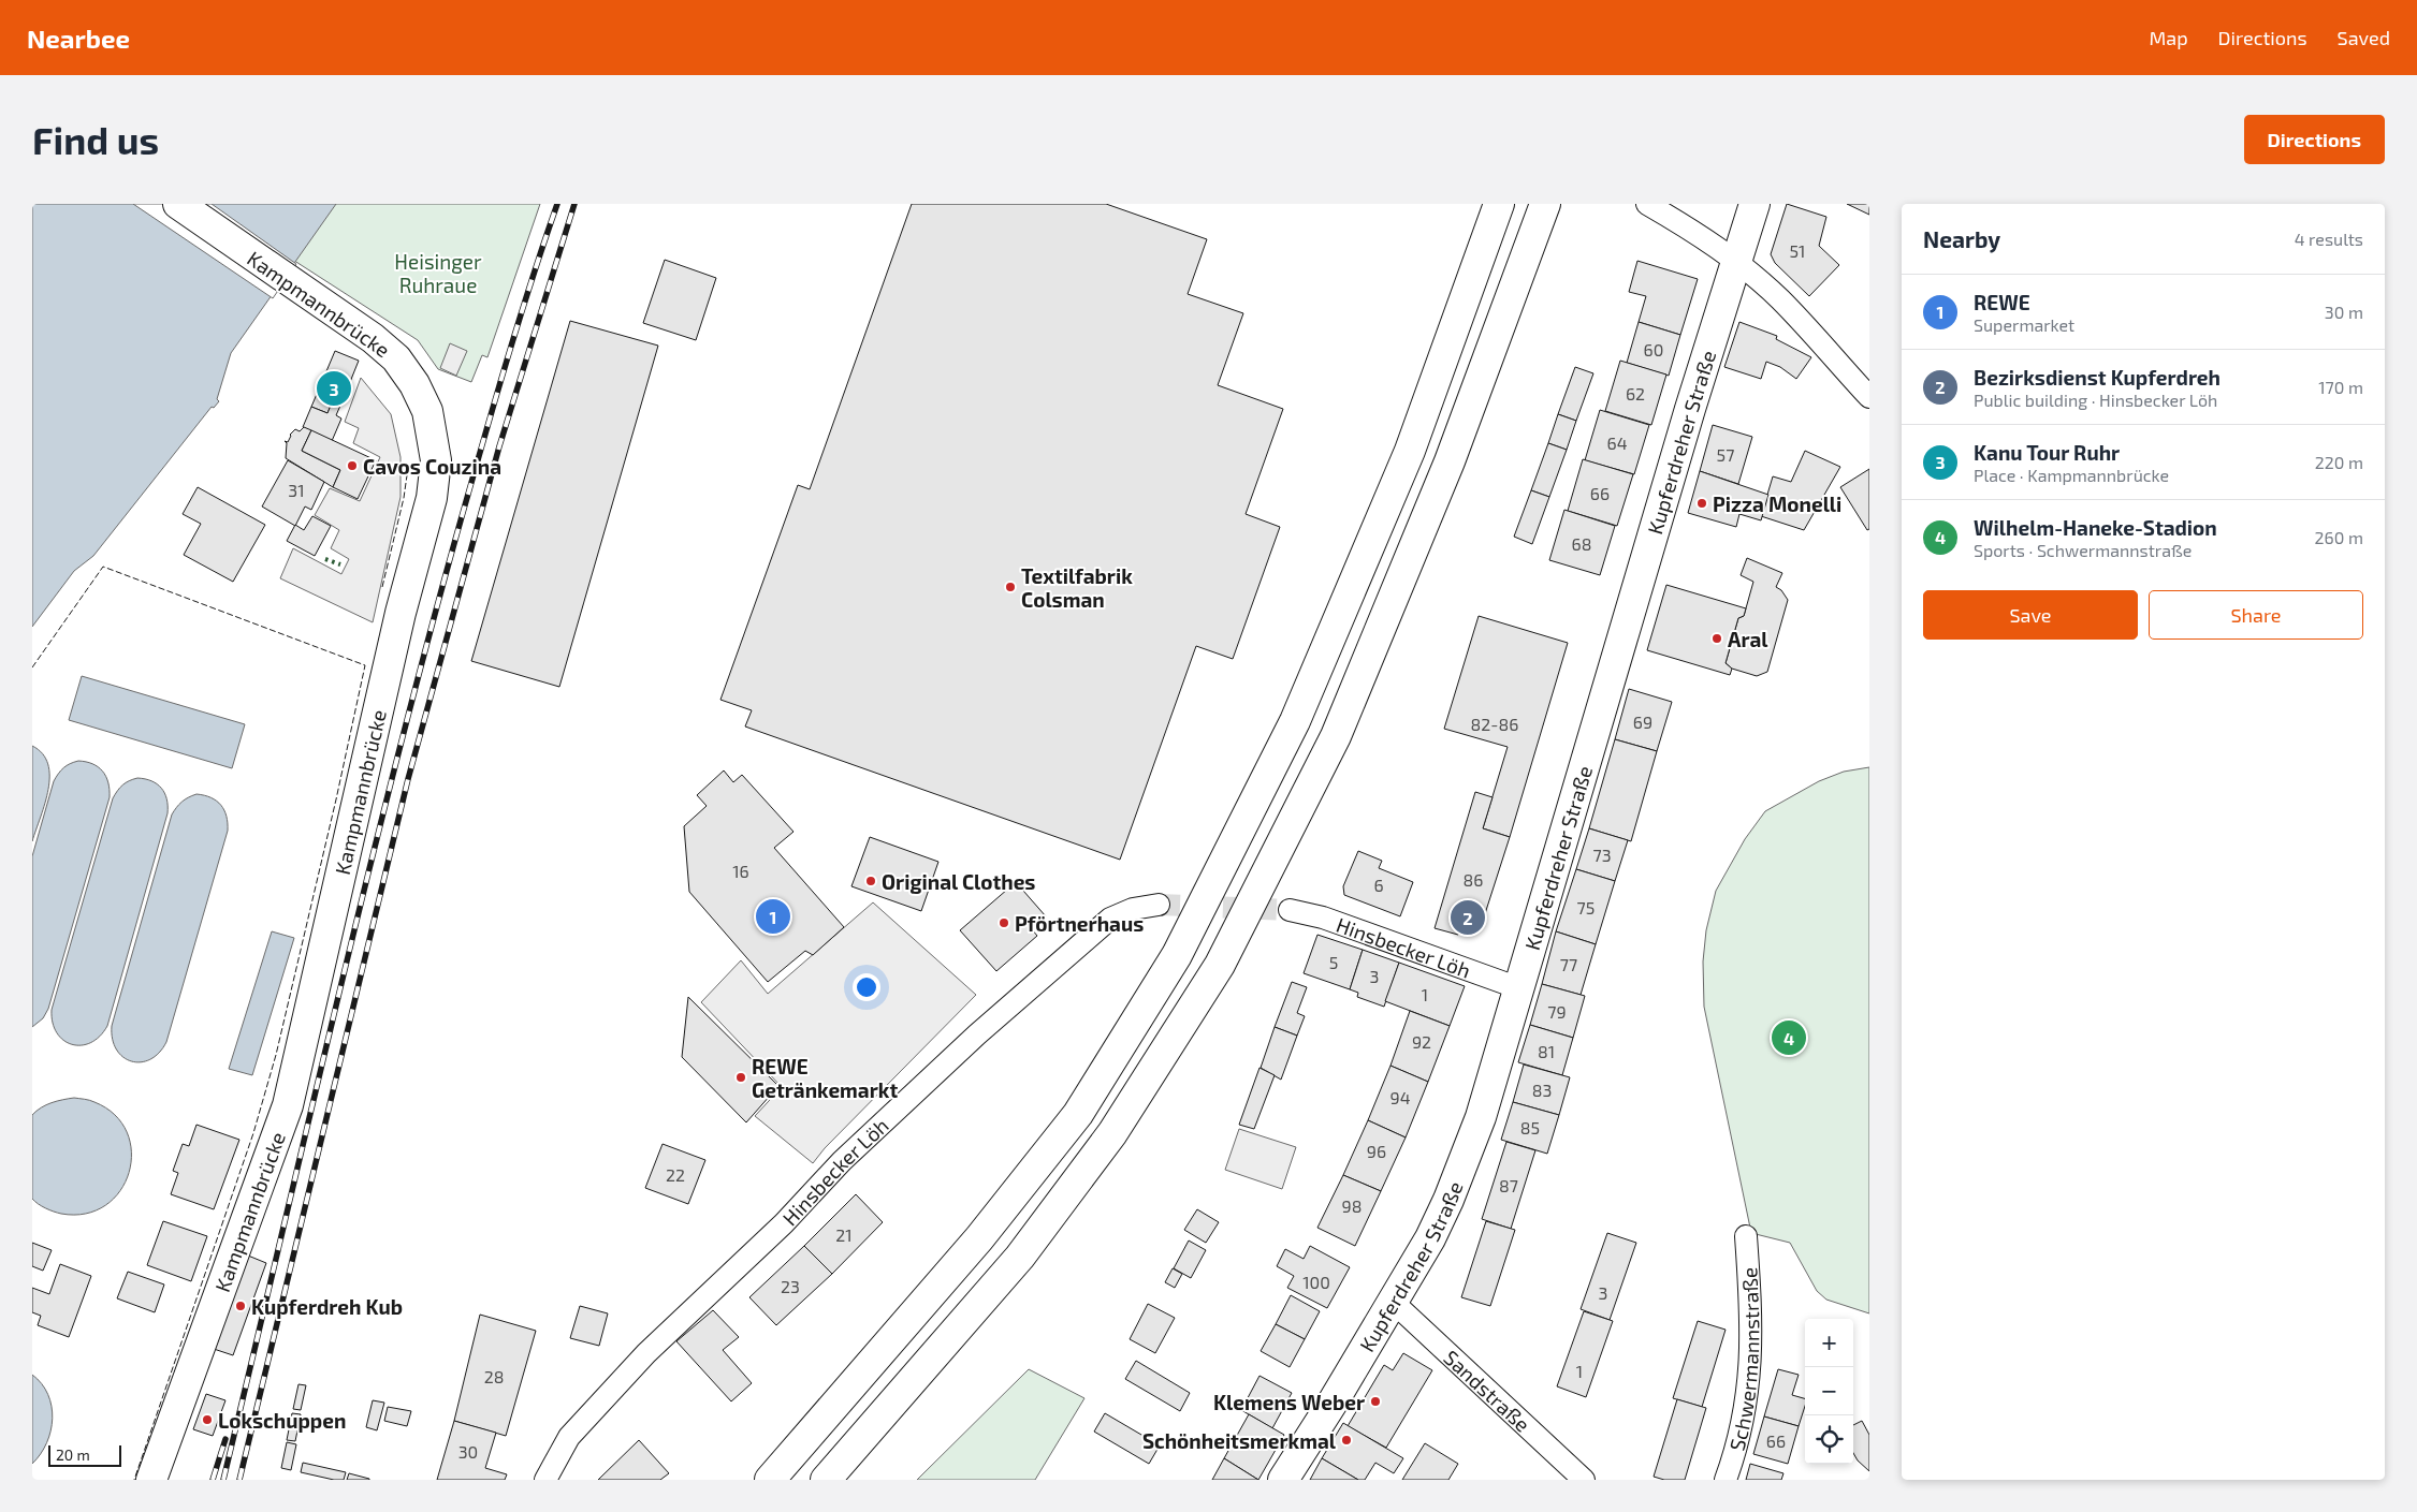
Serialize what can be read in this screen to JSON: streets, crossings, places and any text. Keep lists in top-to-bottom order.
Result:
{
  "streets": {
    "main road": ["Kampmannbrücke", "Kupferdreher Straße"],
    "street": ["Hinsbecker Löh", "Schwermannstraße", "Sandstraße"]
  },
  "crossings": [
    ["Kupferdreher Straße", "Hinsbecker Löh"],
    ["Kupferdreher Straße", "Sandstraße"]
  ],
  "parks": ["Heisinger Ruhraue"],
  "places": [
    "Cavos Couzina",
    "Pizza Monelli",
    "Textilfabrik Colsman",
    "Aral",
    "Original Clothes",
    "Pförtnerhaus",
    "REWE Getränkemarkt",
    "Kupferdreh Kub",
    "Klemens Weber",
    "Lokschuppen",
    "Schönheitsmerkmal"
  ],
  "house_numbers": [
    "51",
    "60",
    "62",
    "64",
    "57",
    "31",
    "66",
    "68",
    "69",
    "82-86",
    "73",
    "16",
    "86",
    "6",
    "75",
    "5",
    "77",
    "3",
    "1",
    "79",
    "92",
    "81",
    "83",
    "94",
    "85",
    "96",
    "22",
    "87",
    "98",
    "21",
    "100",
    "23",
    "3",
    "1",
    "28",
    "66",
    "30"
  ],
  "scale_bar": "20 m",
  "page": {
    "header": "Nearbee",
    "nav": ["Map", "Directions", "Saved"],
    "buttons": [
      "Directions",
      ["Save", "Share"]
    ],
    "title": "Find us",
    "heading": ["Nearby", "4 results"],
    "list": [
      {
        "mark": "1",
        "name": "REWE",
        "note": "Supermarket",
        "value": "30 m"
      },
      {
        "mark": "2",
        "name": "Bezirksdienst Kupferdreh",
        "note": "Public building · Hinsbecker Löh",
        "value": "170 m"
      },
      {
        "mark": "3",
        "name": "Kanu Tour Ruhr",
        "note": "Place · Kampmannbrücke",
        "value": "220 m"
      },
      {
        "mark": "4",
        "name": "Wilhelm-Haneke-Stadion",
        "note": "Sports · Schwermannstraße",
        "value": "260 m"
      }
    ],
    "pins": [
      "3",
      "1",
      "2",
      "4"
    ],
    "map_buttons": ["+", "−"],
    "scale": "20 m"
  }
}
